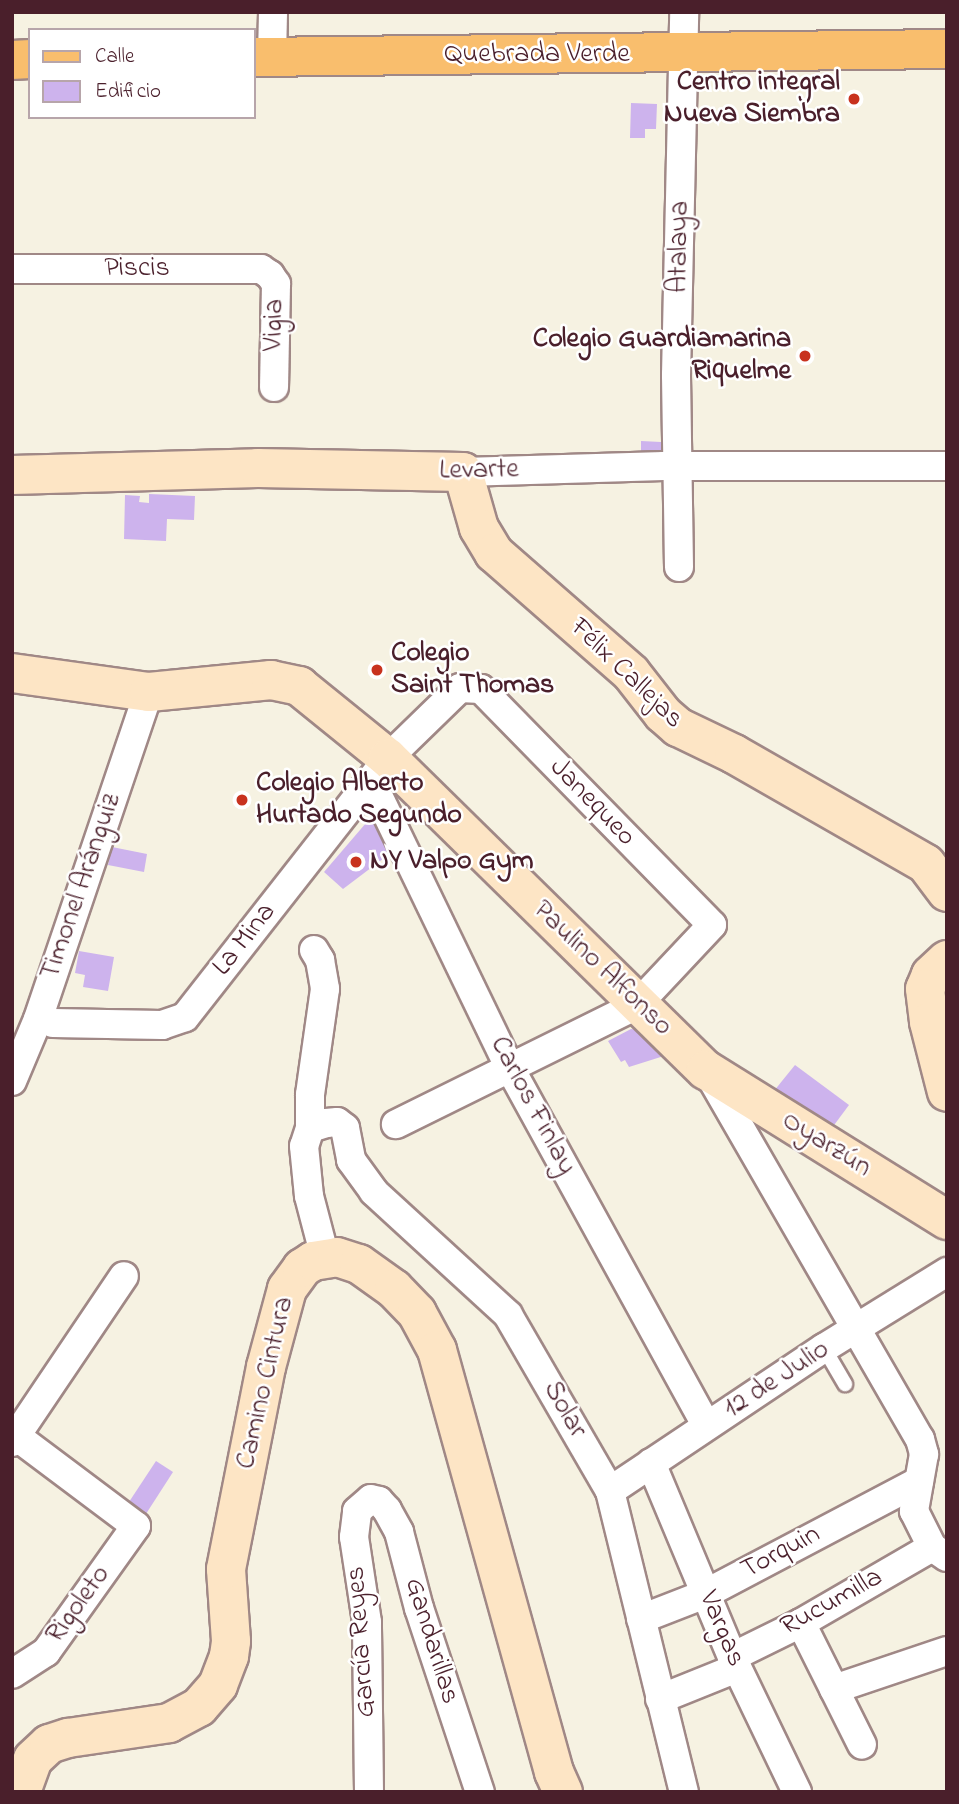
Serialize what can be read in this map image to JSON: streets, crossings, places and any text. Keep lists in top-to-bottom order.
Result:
{
  "streets": {
    "main road": [
      "Quebrada Verde",
      "Levarte",
      "Félix Callejas",
      "Paulino Alfonso",
      "Oyarzún",
      "Camino Cintura"
    ],
    "street": [
      "Atalaya",
      "Piscis",
      "Vigia",
      "Janequeo",
      "Timonel Aránguiz",
      "La Mina",
      "Carlos Finlay",
      "12 de Julio",
      "Solar",
      "Torquin",
      "Rucumilla",
      "Rigoleto",
      "Vargas",
      "Gandarillas",
      "García Reyes"
    ]
  },
  "crossings": [
    ["Quebrada Verde", "Atalaya"],
    ["Atalaya", "Levarte"],
    ["Piscis", "Vigia"],
    ["Levarte", "Félix Callejas"],
    ["Janequeo", "La Mina"],
    ["Janequeo", "Paulino Alfonso"],
    ["Janequeo", "Carlos Finlay"],
    ["Timonel Aránguiz", "Paulino Alfonso"],
    ["La Mina", "Paulino Alfonso"],
    ["La Mina", "Carlos Finlay"],
    ["Paulino Alfonso", "Carlos Finlay"],
    ["Paulino Alfonso", "Oyarzún"],
    ["Paulino Alfonso", "12 de Julio"],
    ["Paulino Alfonso", "Torquin"],
    ["Paulino Alfonso", "Rucumilla"],
    ["Carlos Finlay", "12 de Julio"],
    ["12 de Julio", "Solar"],
    ["12 de Julio", "Vargas"],
    ["Solar", "Torquin"],
    ["Solar", "Rucumilla"],
    ["Torquin", "Vargas"],
    ["Rucumilla", "Vargas"],
    ["Gandarillas", "García Reyes"]
  ],
  "places": [
    "Centro integral Nueva Siembra",
    "Colegio Guardiamarina Riquelme",
    "Colegio Saint Thomas",
    "Colegio Alberto Hurtado Segundo",
    "NY Valpo Gym"
  ],
  "legend": ["Calle", "Edificio"]
}
